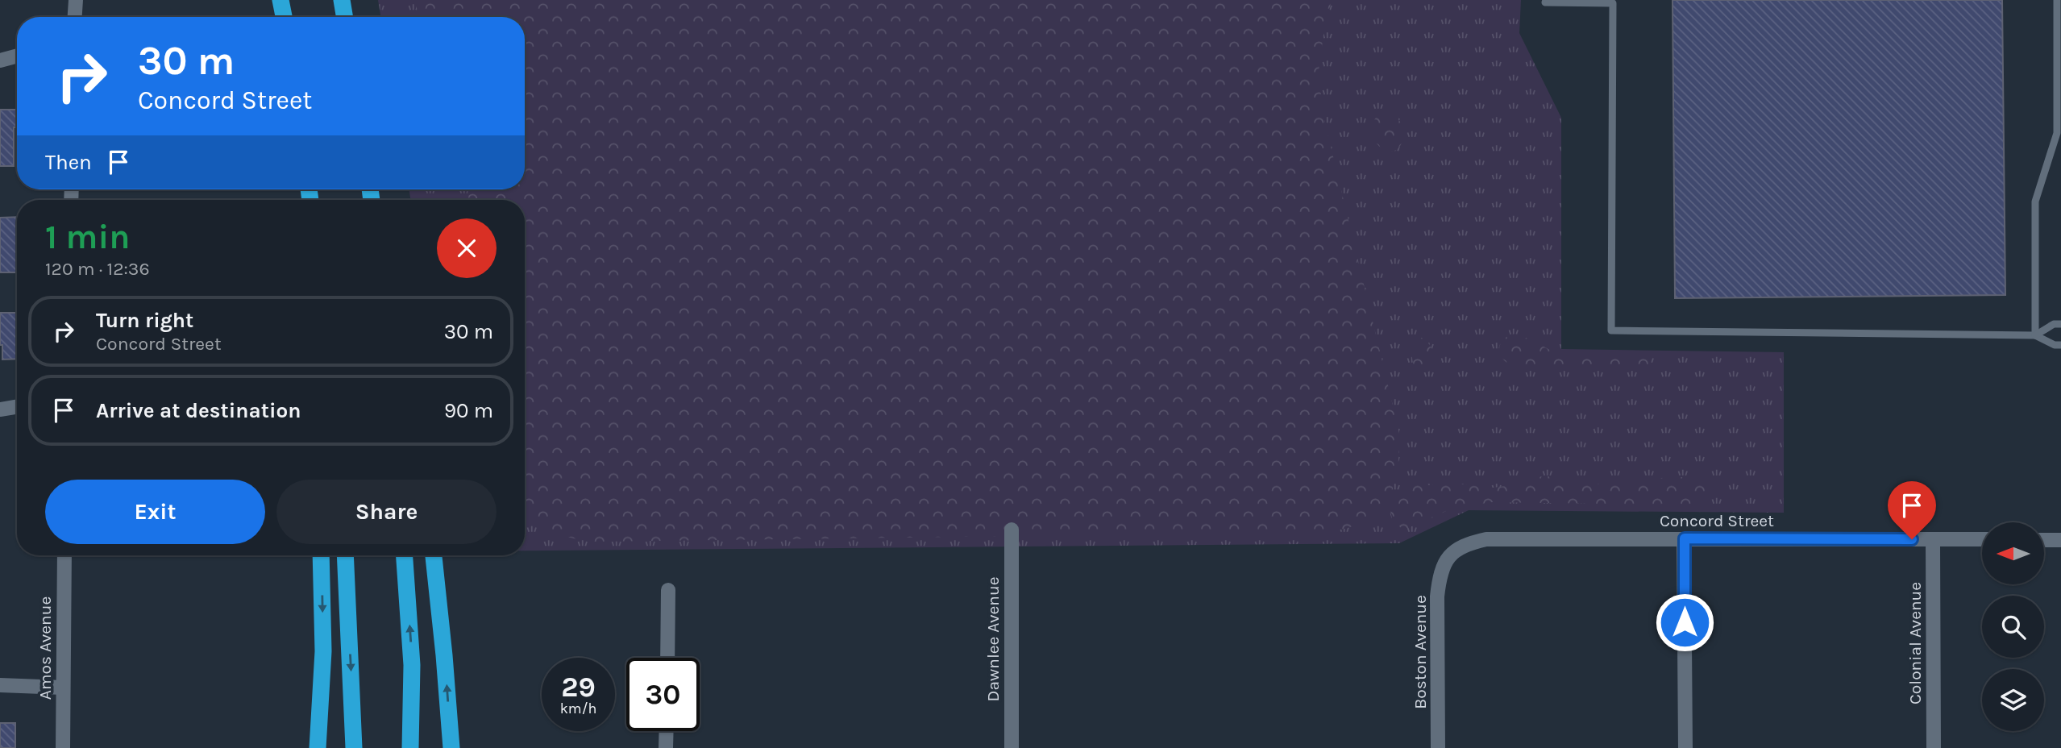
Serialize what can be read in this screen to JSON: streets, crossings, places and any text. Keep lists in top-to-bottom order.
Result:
{
  "streets": {
    "street": [
      "Concord Street",
      "Dawnlee Avenue",
      "Colonial Avenue",
      "Amos Avenue",
      "Boston Avenue"
    ]
  },
  "crossings": [
    ["Concord Street", "Colonial Avenue"],
    ["Concord Street", "Boston Avenue"]
  ],
  "north": "left",
  "page": {
    "turn": ["30 m", "Concord Street"],
    "then": "Then",
    "heading": ["1 min", "120 m · 12:36"],
    "list": [
      {
        "name": "Turn right",
        "note": "Concord Street",
        "value": "30 m"
      },
      {
        "name": "Arrive at destination",
        "value": "90 m"
      }
    ],
    "buttons": ["Exit", "Share"],
    "speed": "29 km/h",
    "limit": "30"
  }
}
